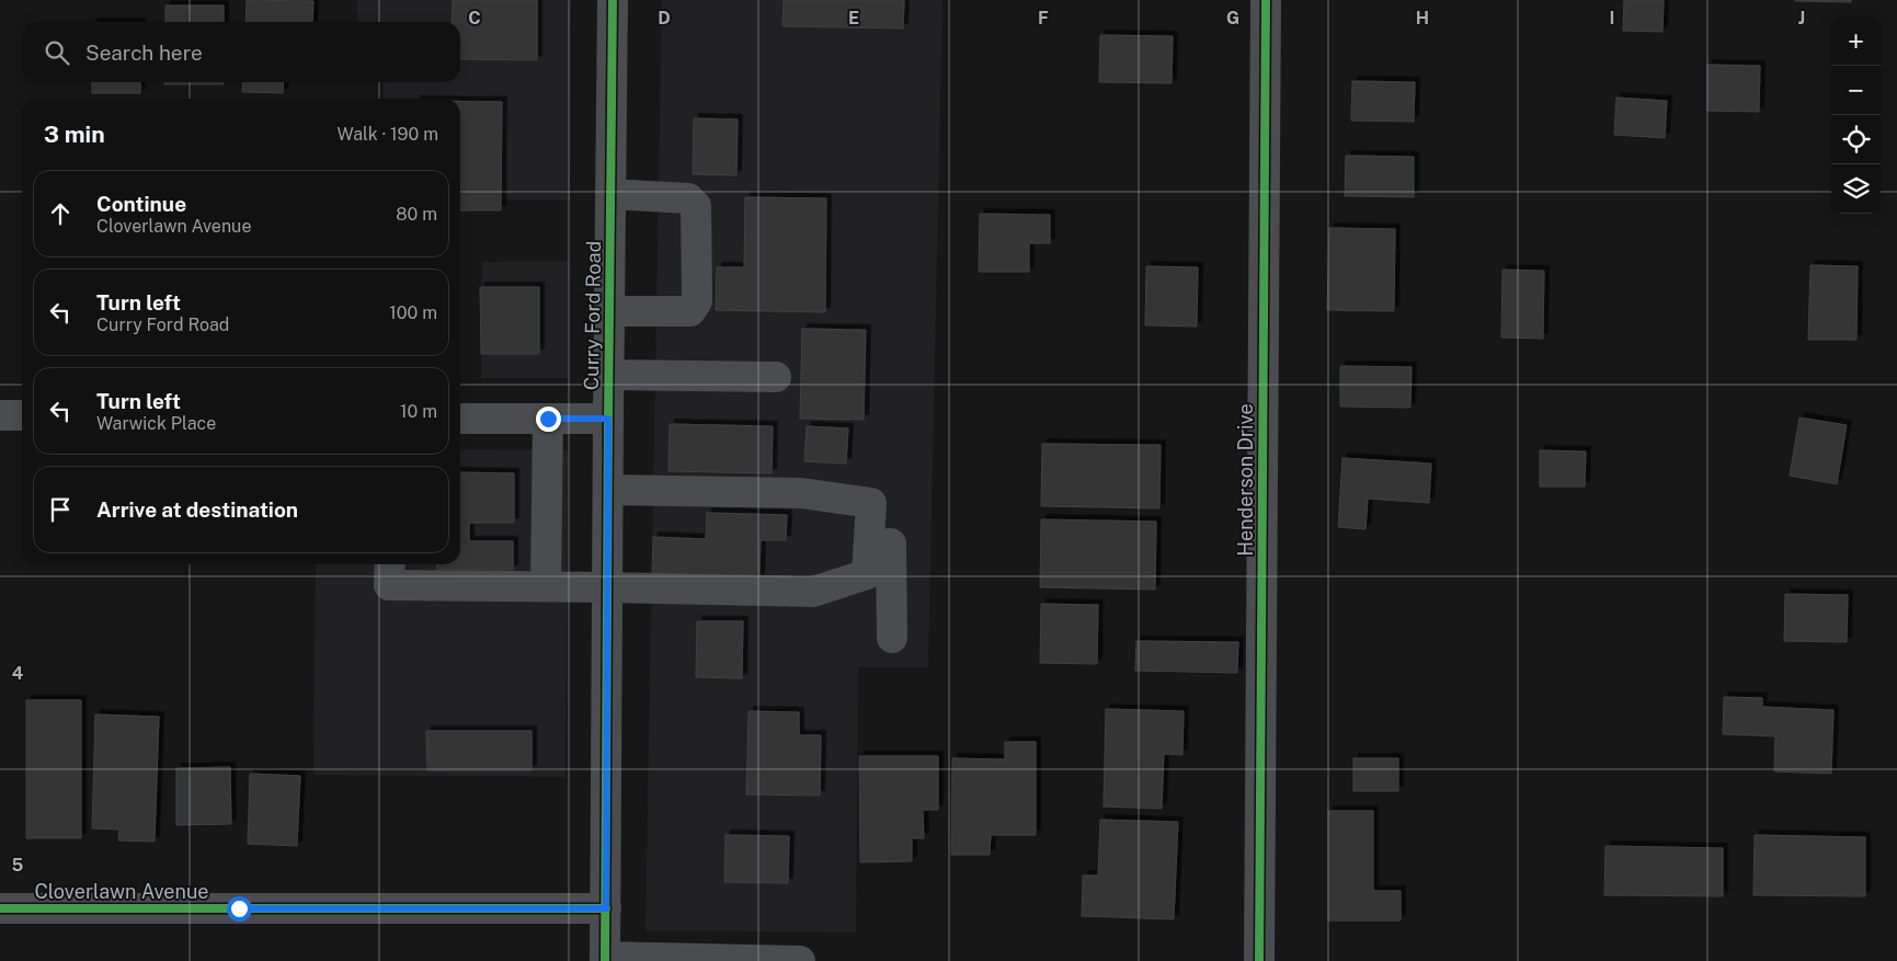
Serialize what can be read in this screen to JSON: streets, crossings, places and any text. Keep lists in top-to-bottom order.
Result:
{
  "streets": {
    "street": ["Curry Ford Road", "Henderson Drive", "Cloverlawn Avenue"]
  },
  "crossings": [
    ["Curry Ford Road", "Cloverlawn Avenue"]
  ],
  "page": {
    "map_buttons": ["+", "−"],
    "search": "Search here",
    "heading": ["3 min", "Walk · 190 m"],
    "list": [
      ["Continue", "Cloverlawn Avenue", "80 m"],
      ["Turn left", "Curry Ford Road", "100 m"],
      ["Turn left", "Warwick Place", "10 m"],
      "Arrive at destination"
    ]
  },
  "grid": {
    "columns": [
      "C",
      "D",
      "E",
      "F",
      "G",
      "H",
      "I",
      "J"
    ],
    "rows": ["4", "5"]
  }
}
